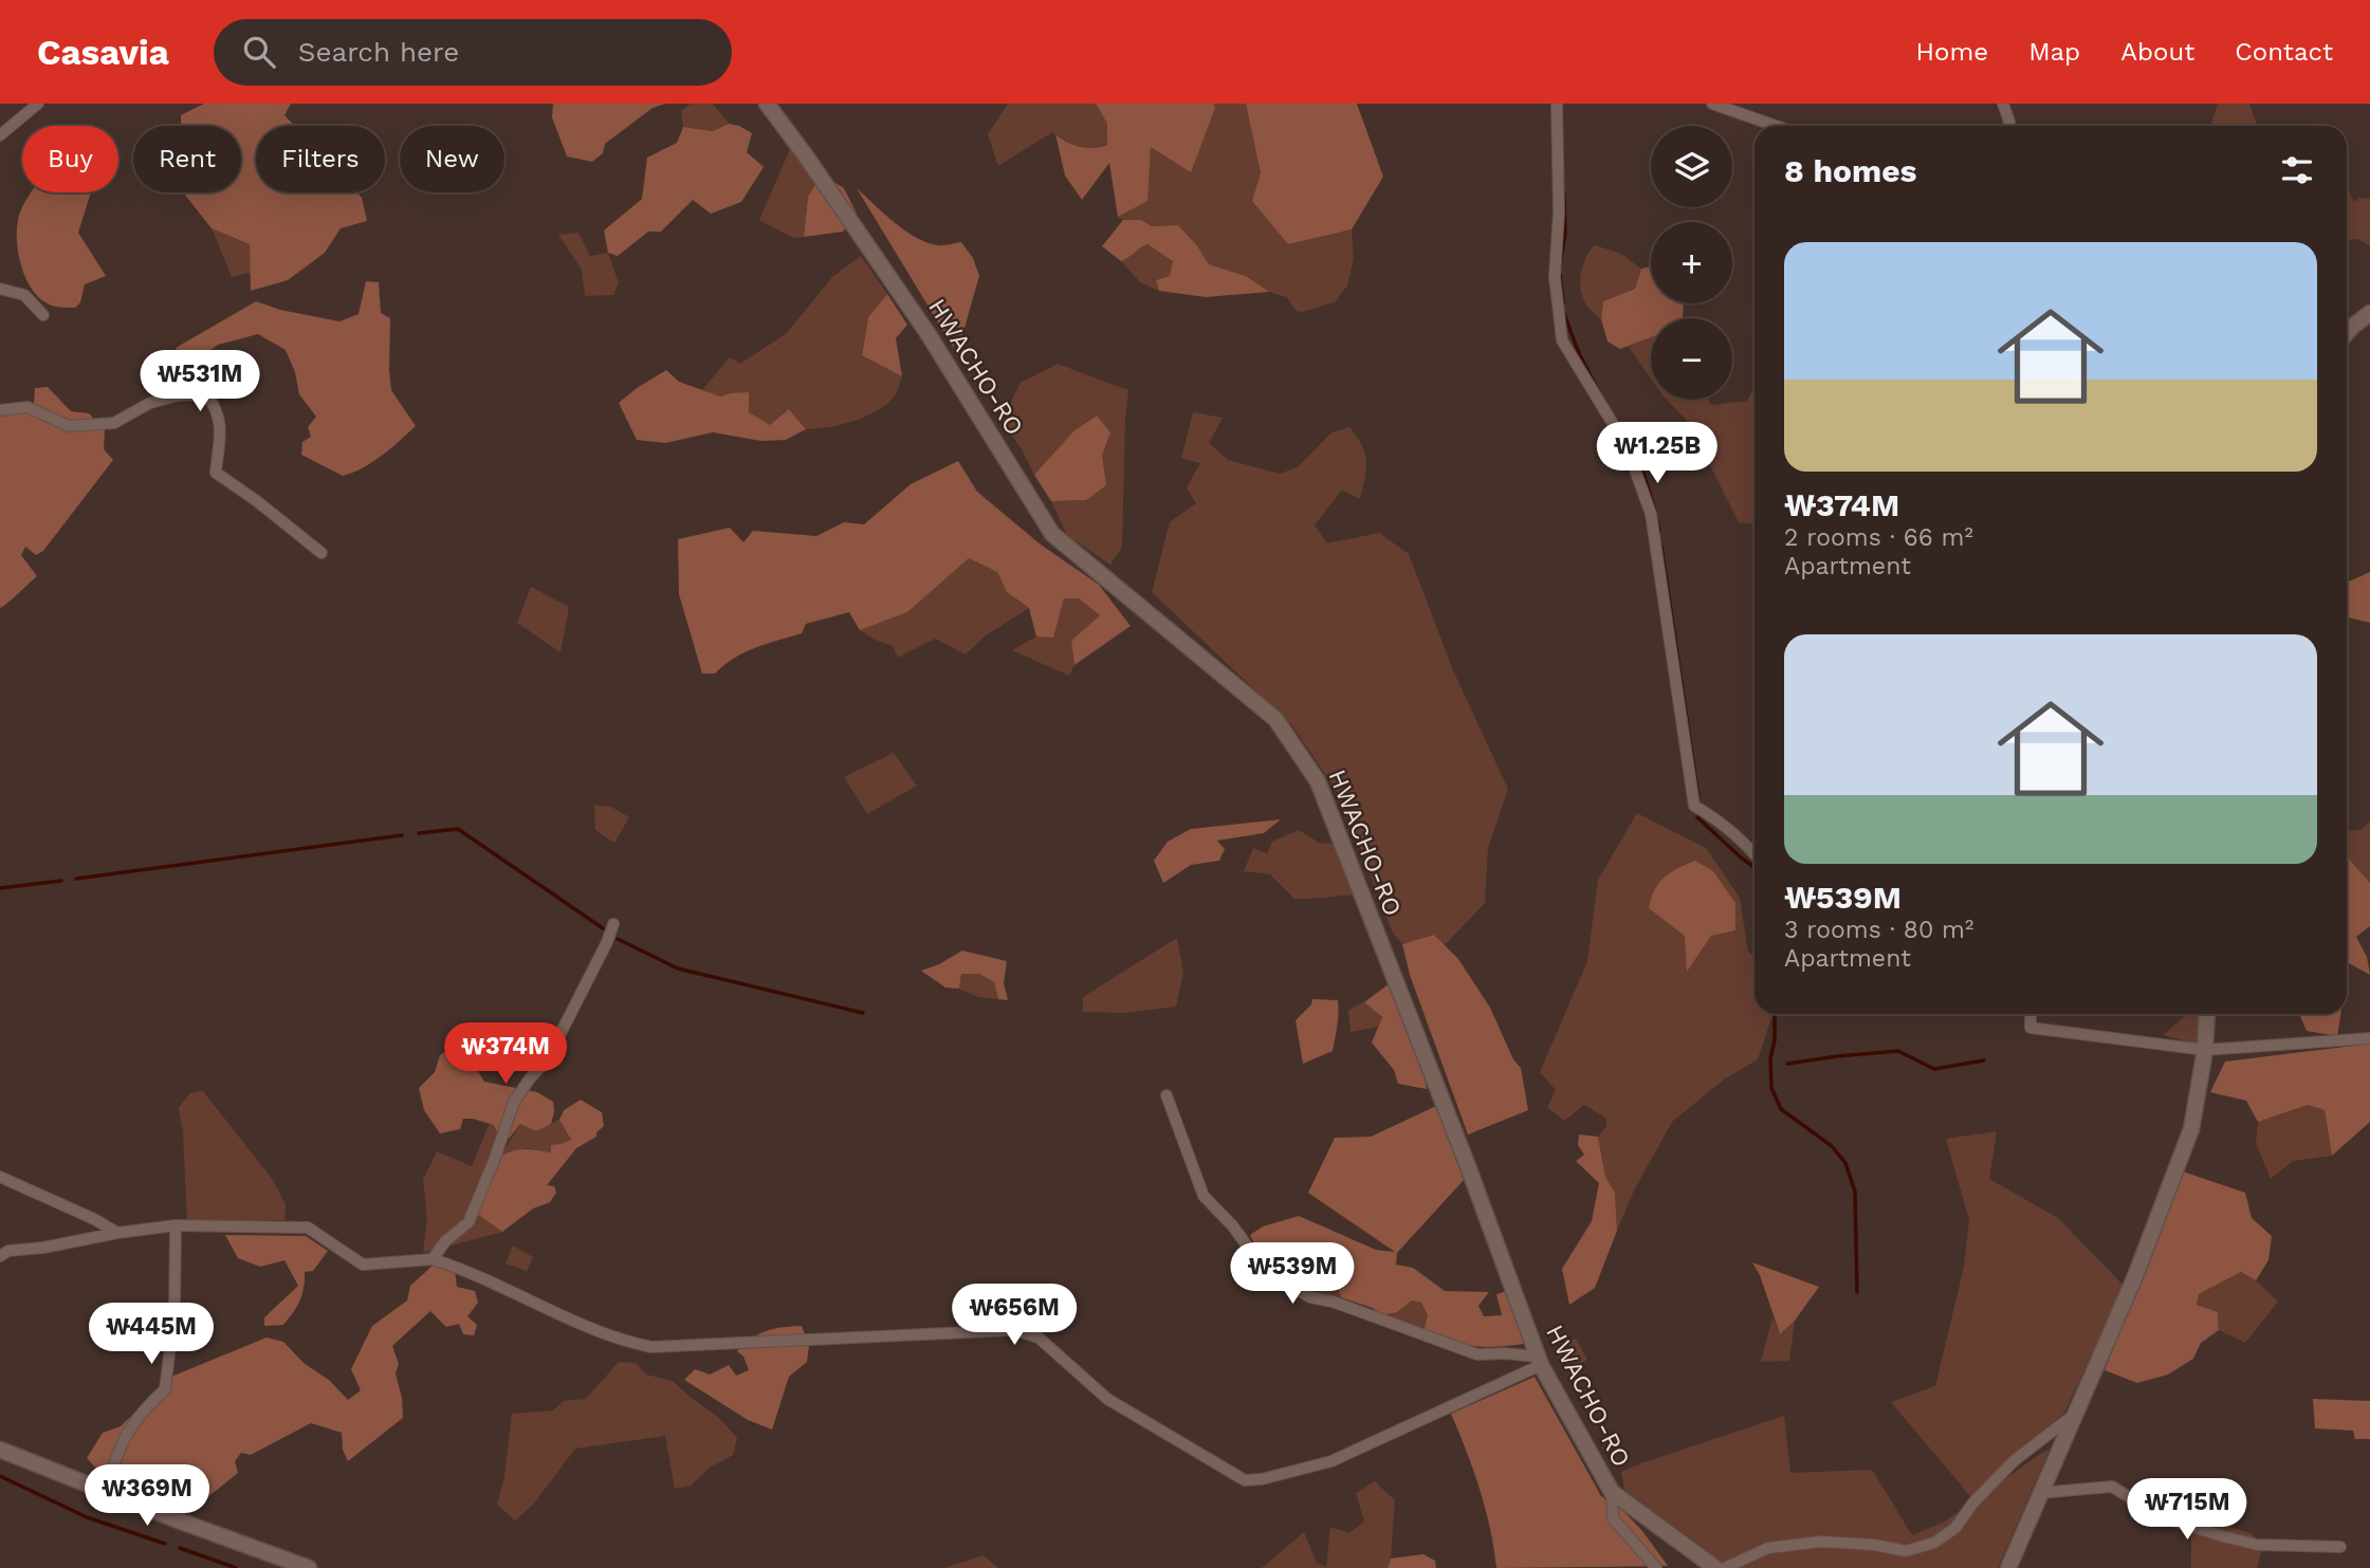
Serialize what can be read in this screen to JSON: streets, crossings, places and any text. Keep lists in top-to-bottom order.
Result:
{
  "streets": {
    "street": ["HWACHO-RO"]
  },
  "page": {
    "header": "Casavia",
    "search": "Search here",
    "nav": [
      "Home",
      "Map",
      "About",
      "Contact"
    ],
    "map_buttons": ["+", "−"],
    "chip": [
      "Buy",
      "Rent",
      "Filters",
      "New"
    ],
    "heading": "8 homes",
    "list": [
      {
        "name": "₩374M",
        "note": "2 rooms · 66 m² · Apartment"
      },
      {
        "name": "₩539M",
        "note": "3 rooms · 80 m² · Apartment"
      }
    ],
    "price": [
      "₩531M",
      "₩1.25B",
      "₩374M",
      "₩539M",
      "₩656M",
      "₩445M",
      "₩369M",
      "₩715M"
    ]
  }
}
